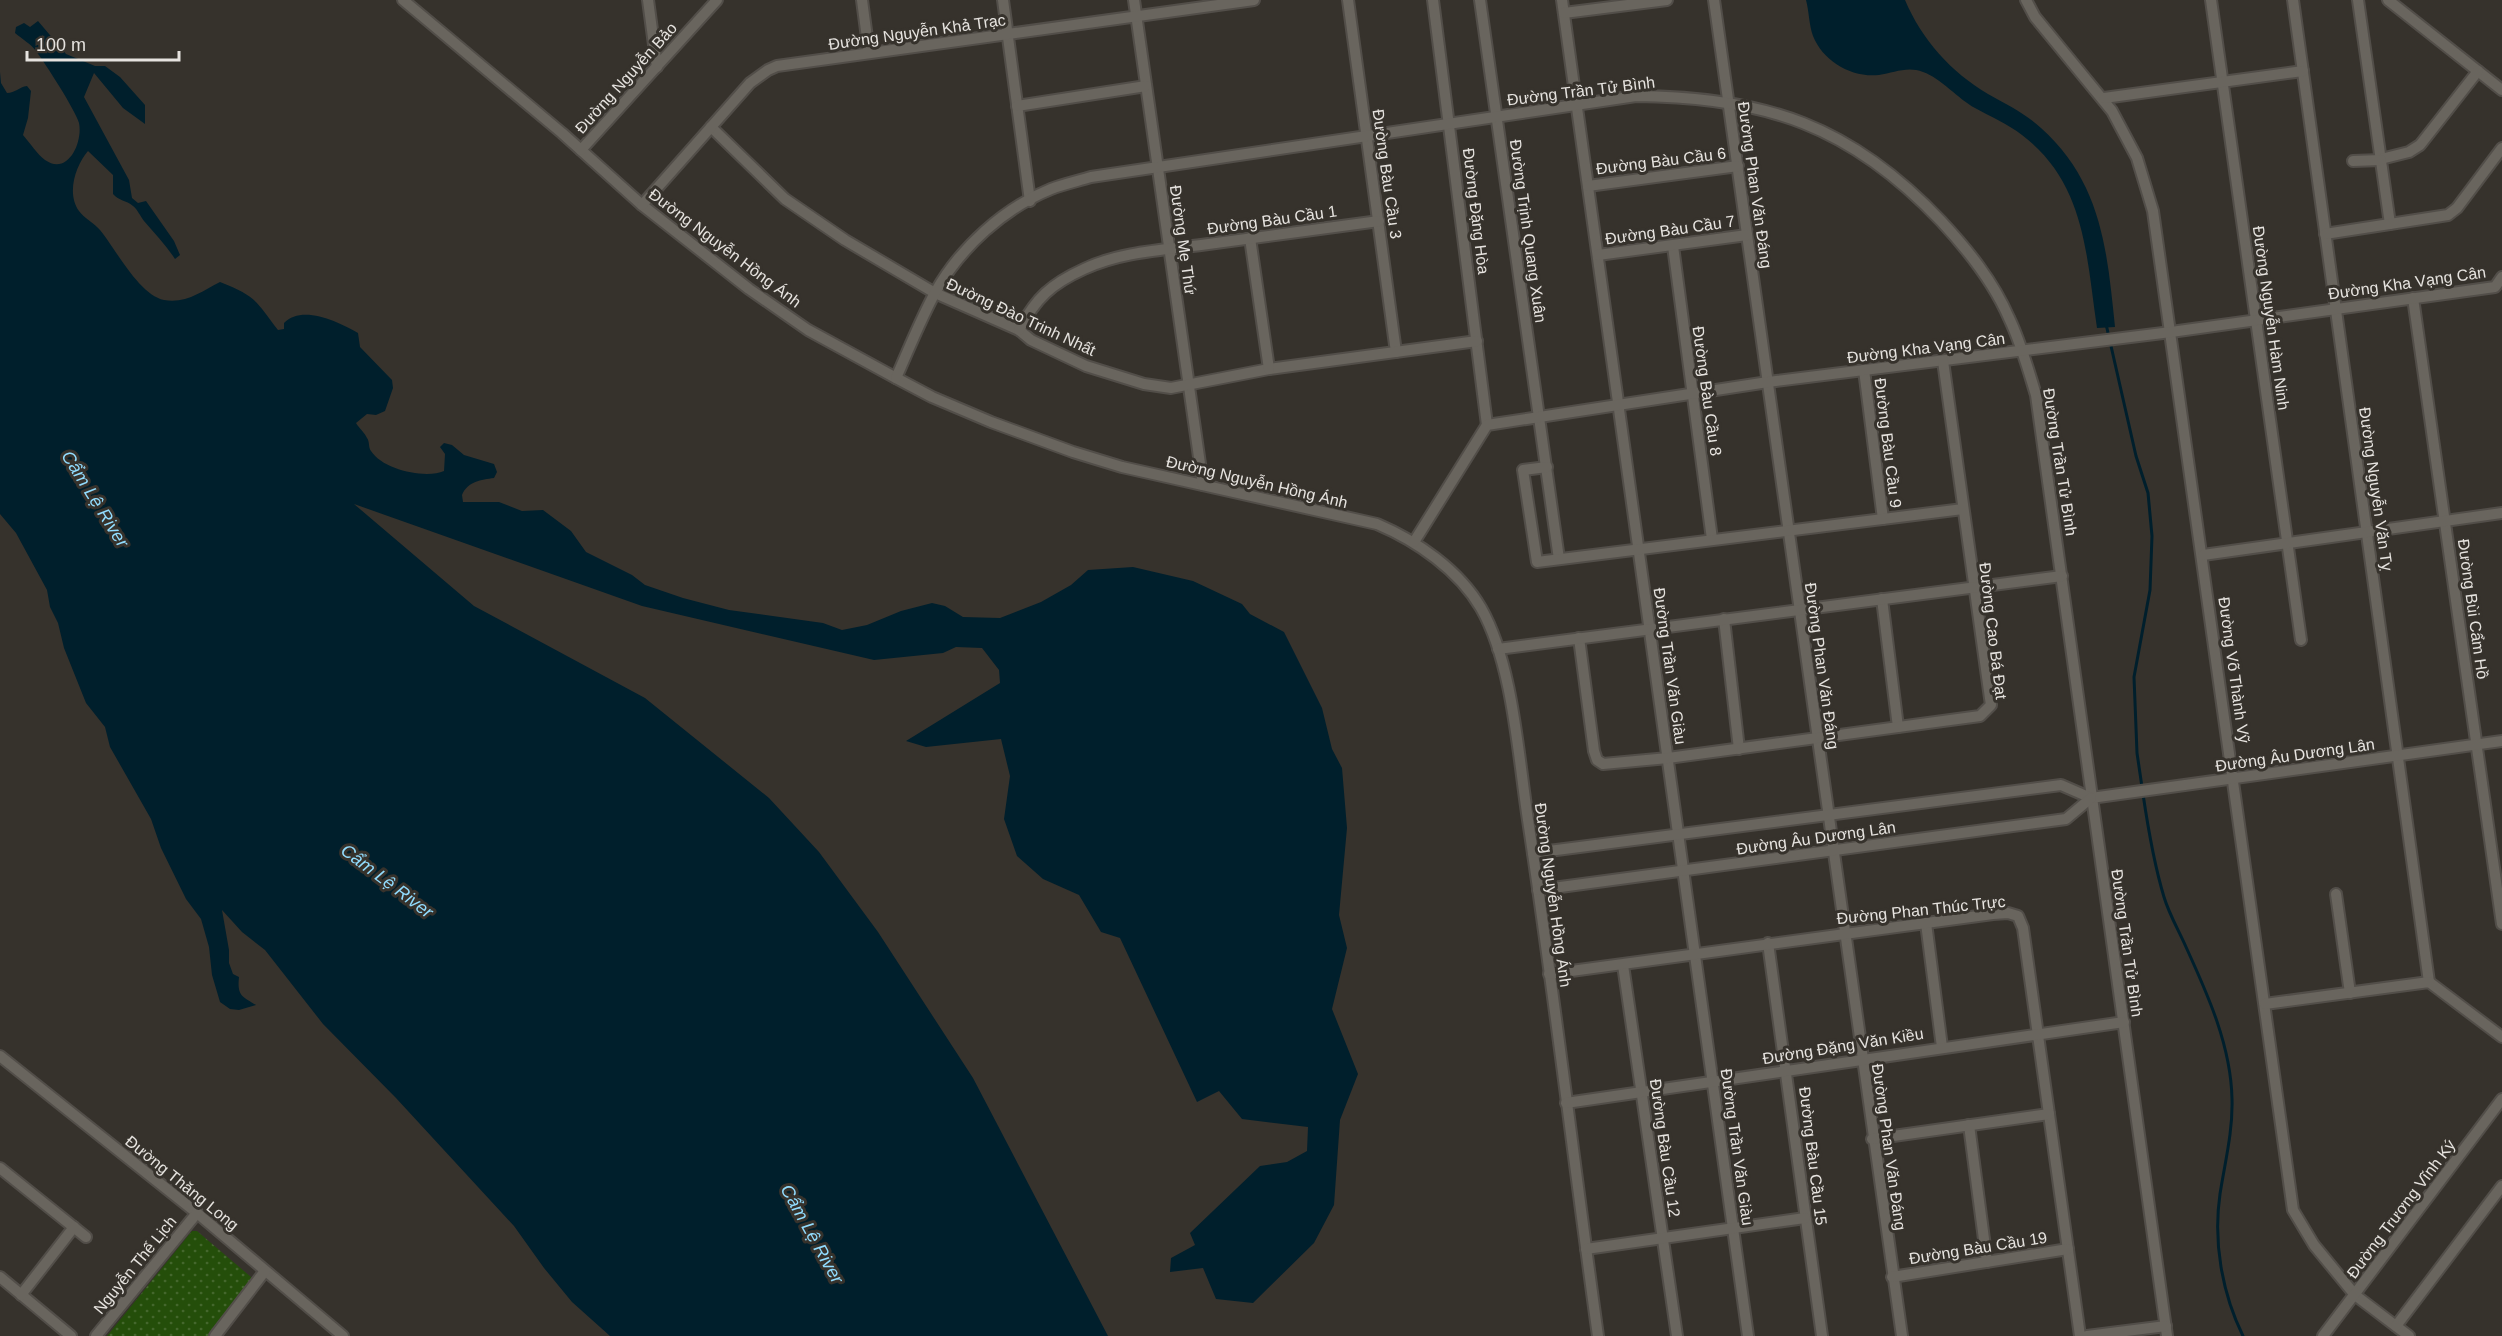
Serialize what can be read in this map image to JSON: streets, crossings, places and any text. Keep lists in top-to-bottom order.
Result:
{
  "streets": {
    "street": [
      "Đường Nguyễn Khả Trạc",
      "Đường Nguyễn Bảo",
      "Đường Trần Tử Bình",
      "Đường Bàu Cầu 6",
      "Đường Bàu Cầu 3",
      "Đường Phan Văn Đáng",
      "Đường Đặng Hòa",
      "Đường Bàu Cầu 1",
      "Đường Bàu Cầu 7",
      "Đường Trịnh Quang Xuân",
      "Đường Mẹ Thứ",
      "Đường Nguyễn Hồng Ánh",
      "Đường Kha Vạng Cân",
      "Đường Đào Trinh Nhất",
      "Đường Nguyễn Hàm Ninh",
      "Đường Bàu Cầu 8",
      "Đường Bàu Cầu 9",
      "Đường Nguyễn Văn Tỵ",
      "Đường Bùi Cẩm Hồ",
      "Đường Cao Bá Đạt",
      "Đường Trần Văn Giàu",
      "Đường Võ Thành Vỹ",
      "Đường Âu Dương Lân",
      "Đường Phan Thúc Trực",
      "Đường Đặng Văn Kiều",
      "Đường Bàu Cầu 12",
      "Đường Bàu Cầu 15",
      "Đường Thăng Long",
      "Đường Trương Vĩnh Ký",
      "Đường Bàu Cầu 19",
      "Nguyễn Thế Lịch"
    ]
  },
  "crossings": [
    ["Đường Nguyễn Khả Trạc", "Đường Mẹ Thứ"],
    ["Đường Nguyễn Khả Trạc", "Đường Nguyễn Hồng Ánh"],
    ["Đường Nguyễn Khả Trạc", "Đường Đào Trinh Nhất"],
    ["Đường Nguyễn Bảo", "Đường Nguyễn Hồng Ánh"],
    ["Đường Trần Tử Bình", "Đường Bàu Cầu 3"],
    ["Đường Trần Tử Bình", "Đường Phan Văn Đáng"],
    ["Đường Trần Tử Bình", "Đường Đặng Hòa"],
    ["Đường Trần Tử Bình", "Đường Trịnh Quang Xuân"],
    ["Đường Trần Tử Bình", "Đường Mẹ Thứ"],
    ["Đường Trần Tử Bình", "Đường Nguyễn Hồng Ánh"],
    ["Đường Trần Tử Bình", "Đường Kha Vạng Cân"],
    ["Đường Trần Tử Bình", "Đường Đào Trinh Nhất"],
    ["Đường Trần Tử Bình", "Đường Trần Văn Giàu"],
    ["Đường Trần Tử Bình", "Đường Âu Dương Lân"],
    ["Đường Trần Tử Bình", "Đường Đặng Văn Kiều"],
    ["Đường Bàu Cầu 6", "Đường Phan Văn Đáng"],
    ["Đường Bàu Cầu 6", "Đường Trần Văn Giàu"],
    ["Đường Bàu Cầu 3", "Đường Bàu Cầu 1"],
    ["Đường Bàu Cầu 3", "Đường Đào Trinh Nhất"],
    ["Đường Phan Văn Đáng", "Đường Bàu Cầu 7"],
    ["Đường Phan Văn Đáng", "Đường Kha Vạng Cân"],
    ["Đường Phan Văn Đáng", "Đường Cao Bá Đạt"],
    ["Đường Phan Văn Đáng", "Đường Âu Dương Lân"],
    ["Đường Phan Văn Đáng", "Đường Phan Thúc Trực"],
    ["Đường Phan Văn Đáng", "Đường Đặng Văn Kiều"],
    ["Đường Phan Văn Đáng", "Đường Bàu Cầu 19"],
    ["Đường Đặng Hòa", "Đường Kha Vạng Cân"],
    ["Đường Đặng Hòa", "Đường Đào Trinh Nhất"],
    ["Đường Bàu Cầu 1", "Đường Mẹ Thứ"],
    ["Đường Bàu Cầu 1", "Đường Đào Trinh Nhất"],
    ["Đường Bàu Cầu 7", "Đường Bàu Cầu 8"],
    ["Đường Bàu Cầu 7", "Đường Trần Văn Giàu"],
    ["Đường Trịnh Quang Xuân", "Đường Kha Vạng Cân"],
    ["Đường Mẹ Thứ", "Đường Nguyễn Hồng Ánh"],
    ["Đường Mẹ Thứ", "Đường Đào Trinh Nhất"],
    ["Đường Nguyễn Hồng Ánh", "Đường Âu Dương Lân"],
    ["Đường Nguyễn Hồng Ánh", "Đường Phan Thúc Trực"],
    ["Đường Nguyễn Hồng Ánh", "Đường Đặng Văn Kiều"],
    ["Đường Kha Vạng Cân", "Đường Nguyễn Hàm Ninh"],
    ["Đường Kha Vạng Cân", "Đường Bàu Cầu 8"],
    ["Đường Kha Vạng Cân", "Đường Bàu Cầu 9"],
    ["Đường Kha Vạng Cân", "Đường Nguyễn Văn Tỵ"],
    ["Đường Kha Vạng Cân", "Đường Bùi Cẩm Hồ"],
    ["Đường Kha Vạng Cân", "Đường Cao Bá Đạt"],
    ["Đường Kha Vạng Cân", "Đường Trần Văn Giàu"],
    ["Đường Kha Vạng Cân", "Đường Võ Thành Vỹ"],
    ["Đường Nguyễn Văn Tỵ", "Đường Âu Dương Lân"],
    ["Đường Bùi Cẩm Hồ", "Đường Âu Dương Lân"],
    ["Đường Cao Bá Đạt", "Đường Trần Văn Giàu"],
    ["Đường Trần Văn Giàu", "Đường Âu Dương Lân"],
    ["Đường Trần Văn Giàu", "Đường Phan Thúc Trực"],
    ["Đường Trần Văn Giàu", "Đường Đặng Văn Kiều"],
    ["Đường Võ Thành Vỹ", "Đường Âu Dương Lân"],
    ["Đường Võ Thành Vỹ", "Đường Trương Vĩnh Ký"],
    ["Đường Phan Thúc Trực", "Đường Đặng Văn Kiều"],
    ["Đường Phan Thúc Trực", "Đường Bàu Cầu 12"],
    ["Đường Phan Thúc Trực", "Đường Bàu Cầu 15"],
    ["Đường Phan Thúc Trực", "Đường Bàu Cầu 19"],
    ["Đường Đặng Văn Kiều", "Đường Bàu Cầu 12"],
    ["Đường Đặng Văn Kiều", "Đường Bàu Cầu 15"],
    ["Đường Thăng Long", "Nguyễn Thế Lịch"]
  ],
  "water": ["Cẩm Lệ River"],
  "scale_bar": "100 m"
}
